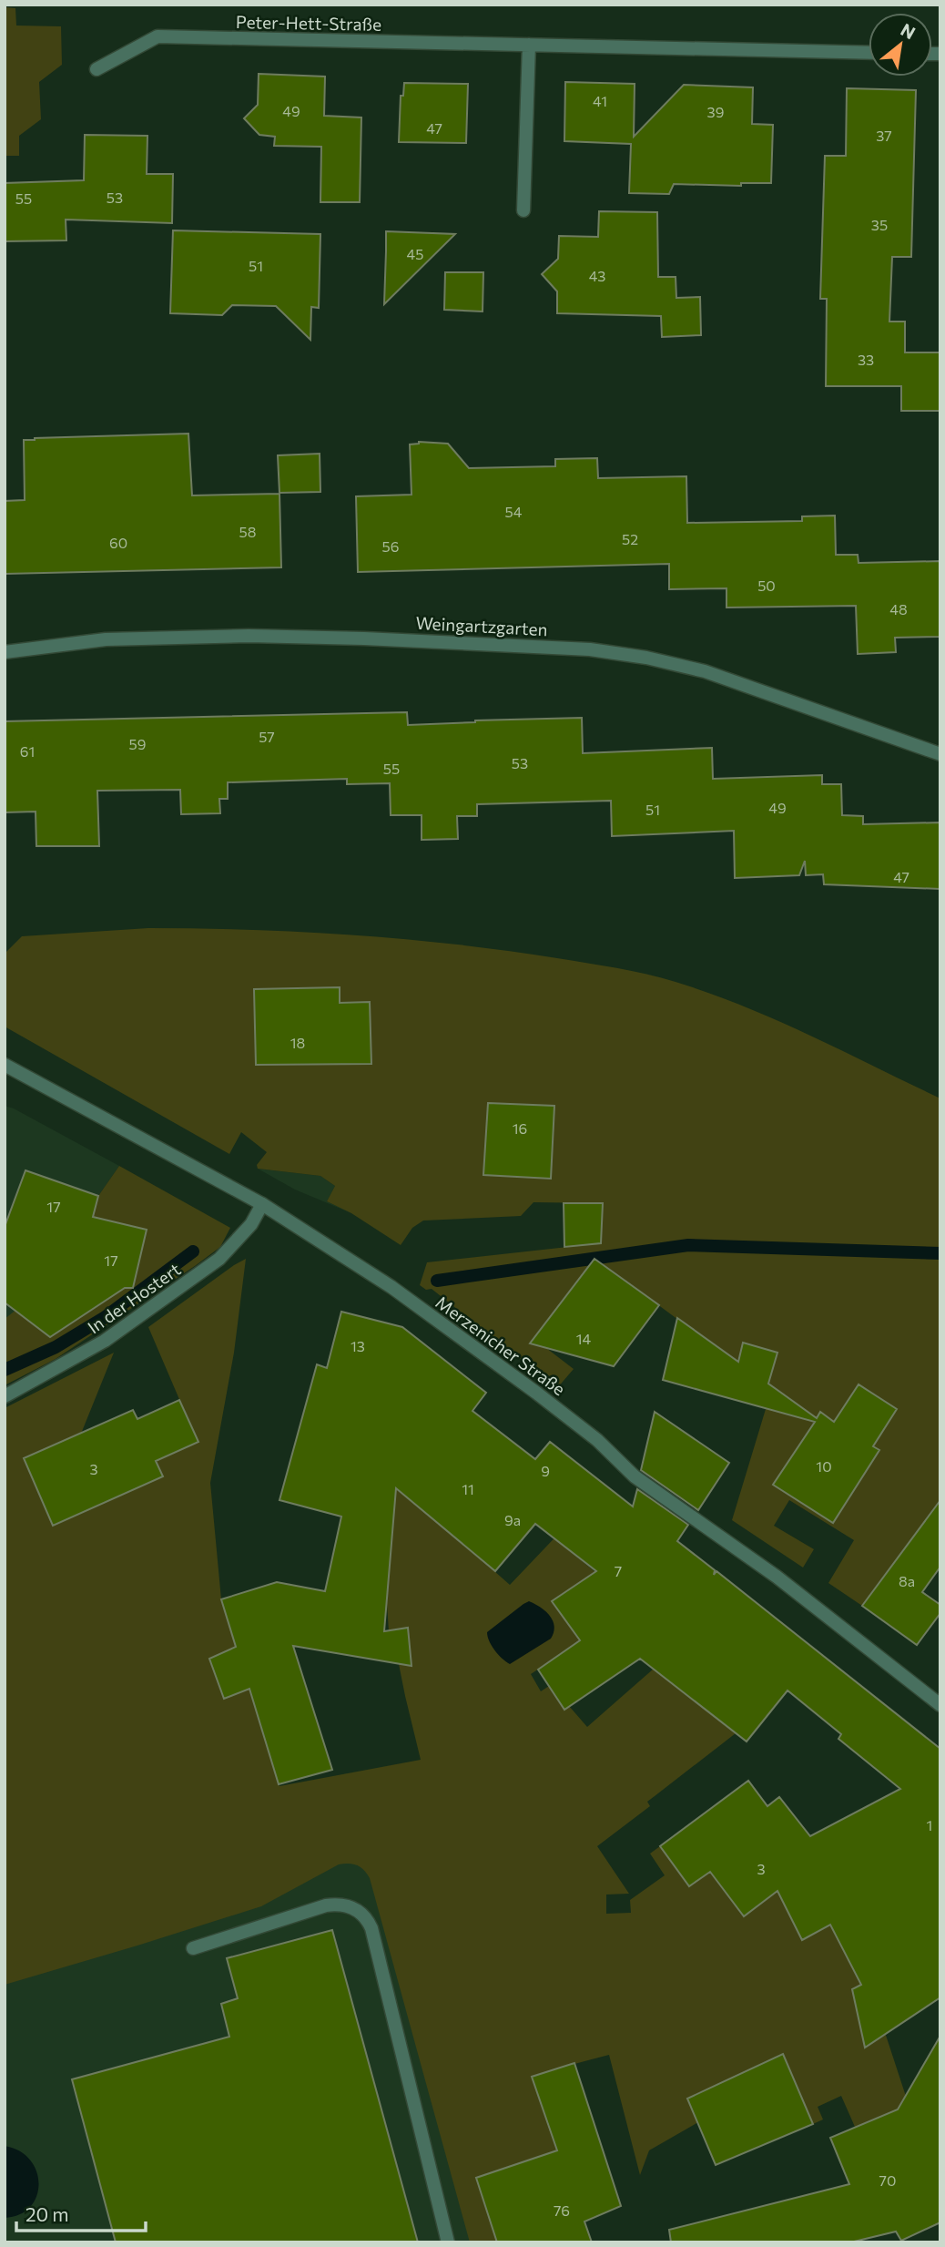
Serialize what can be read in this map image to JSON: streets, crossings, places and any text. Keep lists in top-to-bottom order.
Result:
{
  "streets": {
    "street": [
      "Peter-Hett-Straße",
      "Weingartzgarten",
      "In der Hostert",
      "Merzenicher Straße"
    ]
  },
  "crossings": [
    ["In der Hostert", "Merzenicher Straße"]
  ],
  "house_numbers": [
    "41",
    "49",
    "39",
    "47",
    "37",
    "53",
    "55",
    "35",
    "45",
    "51",
    "43",
    "33",
    "54",
    "58",
    "52",
    "60",
    "56",
    "50",
    "48",
    "57",
    "59",
    "61",
    "53",
    "55",
    "49",
    "51",
    "47",
    "18",
    "16",
    "17",
    "17",
    "14",
    "13",
    "10",
    "3",
    "9",
    "11",
    "9a",
    "7",
    "8a",
    "1",
    "3",
    "70",
    "76"
  ],
  "scale_bar": "20 m",
  "north": "top right"
}
